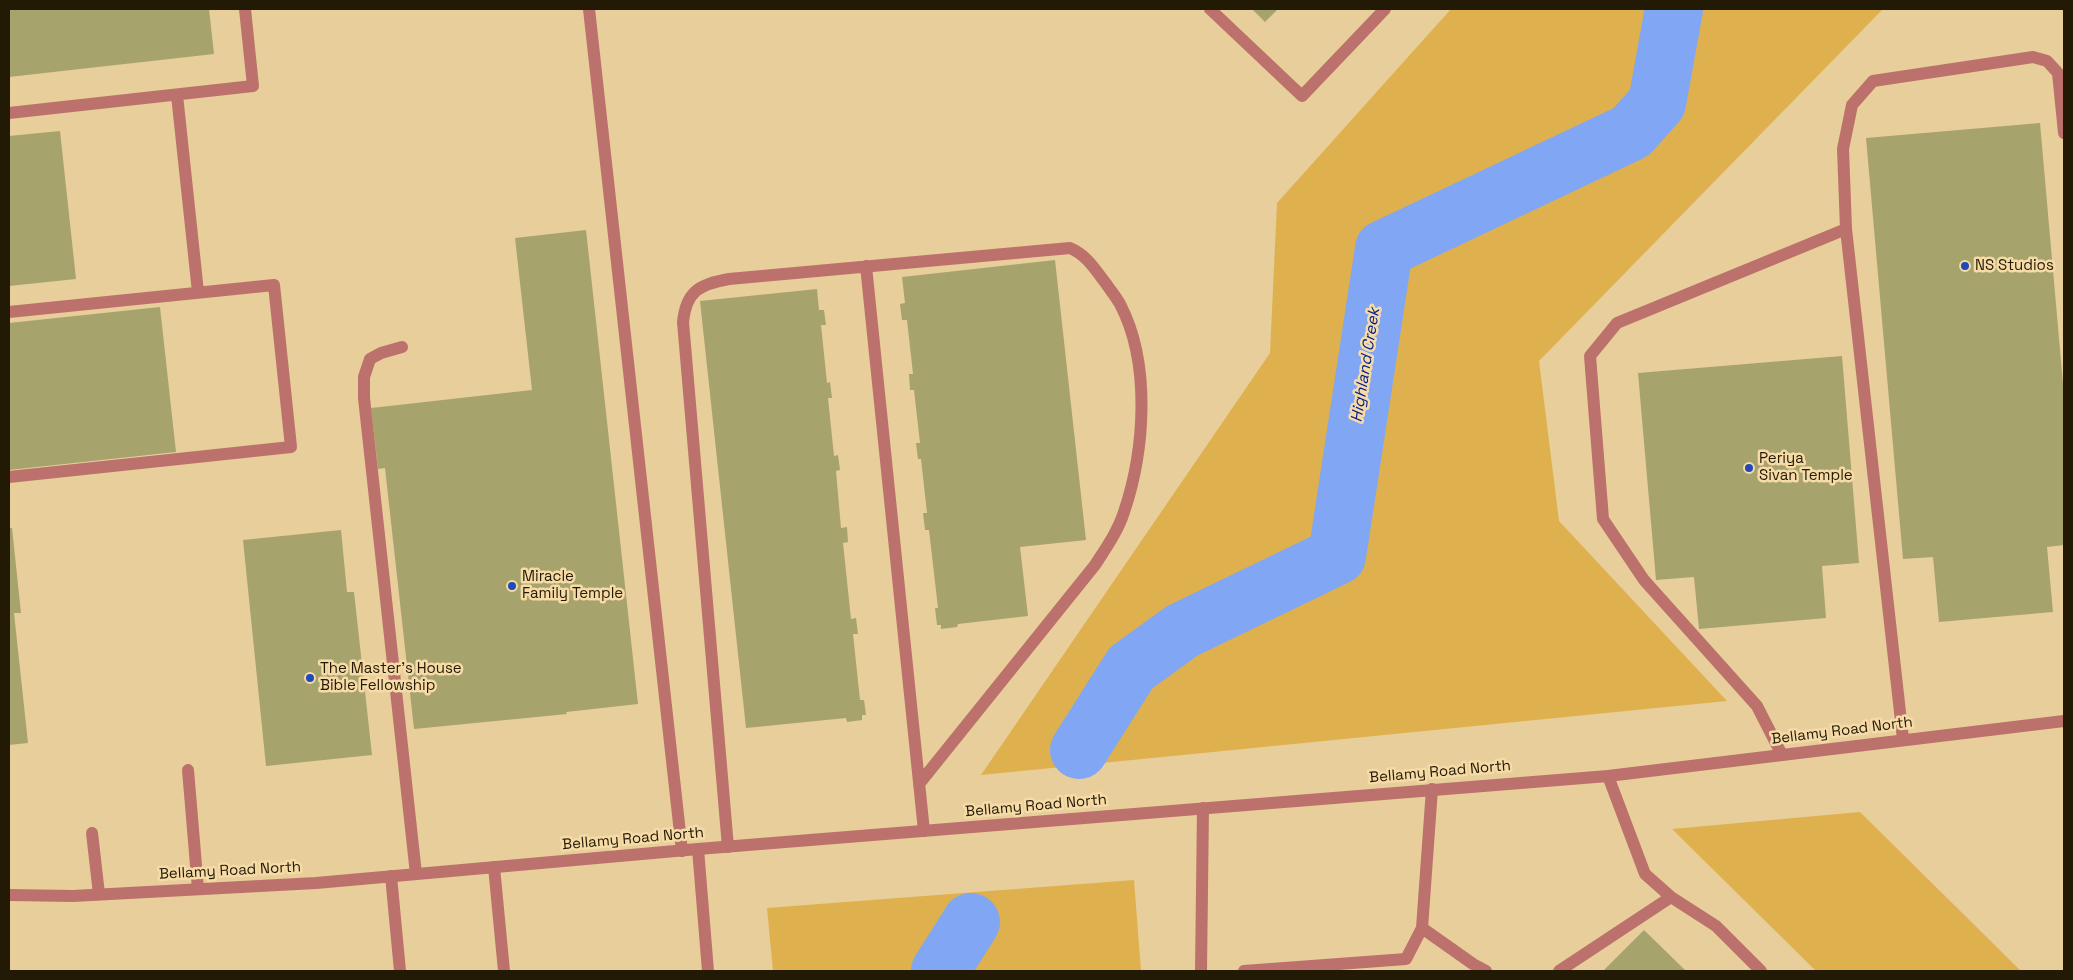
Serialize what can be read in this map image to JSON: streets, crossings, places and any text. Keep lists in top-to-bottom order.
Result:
{
  "streets": {
    "street": ["Bellamy Road North"]
  },
  "water": ["Highland Creek"],
  "places": [
    "NS Studios",
    "Periya Sivan Temple",
    "Miracle Family Temple",
    "The Master's House Bible Fellowship"
  ]
}
